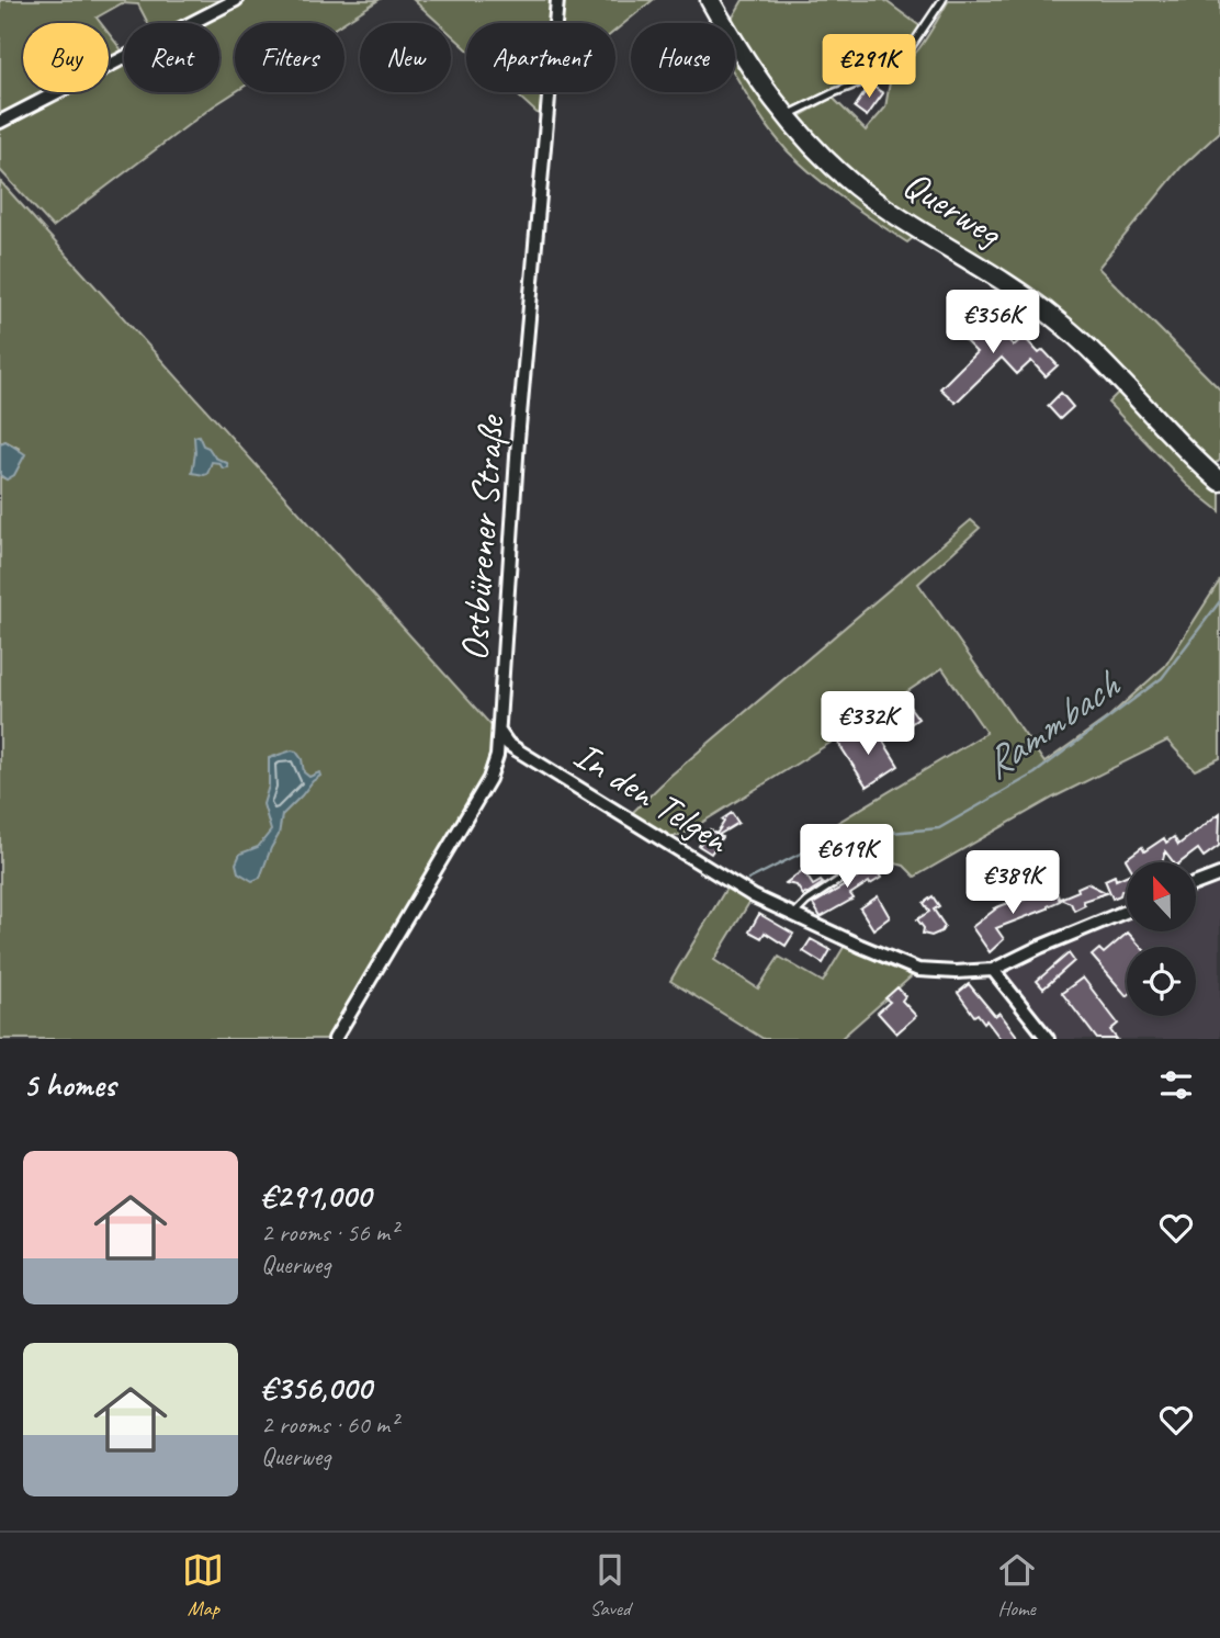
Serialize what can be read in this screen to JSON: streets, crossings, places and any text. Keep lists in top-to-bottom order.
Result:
{
  "streets": {
    "street": ["Querweg", "Ostbürener Straße", "In den Telgen"]
  },
  "crossings": [
    ["Ostbürener Straße", "In den Telgen"]
  ],
  "water": ["Rammbach"],
  "north": "top",
  "page": {
    "chip": [
      "Buy",
      "Rent",
      "Filters",
      "New",
      "Apartment",
      "House"
    ],
    "price": [
      "€291K",
      "€356K",
      "€332K",
      "€619K",
      "€389K"
    ],
    "heading": "5 homes",
    "list": [
      {
        "name": "€291,000",
        "note": "2 rooms · 56 m² · Querweg"
      },
      {
        "name": "€356,000",
        "note": "2 rooms · 60 m² · Querweg"
      }
    ],
    "tabs": ["Map", "Saved", "Home"]
  }
}
